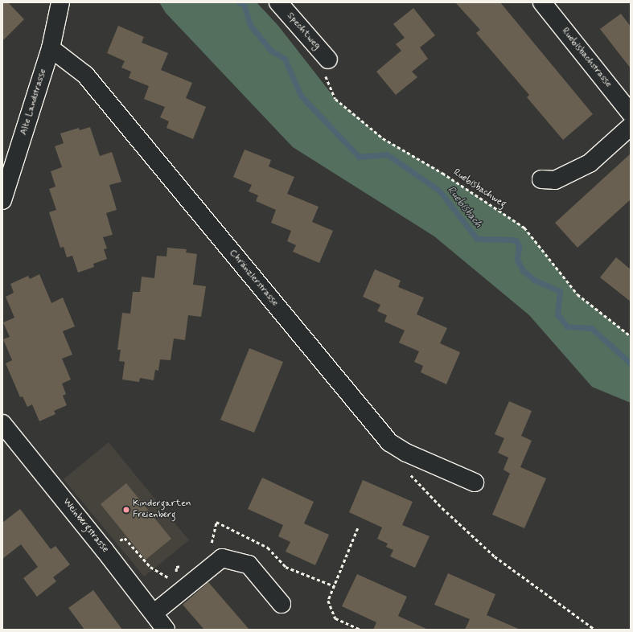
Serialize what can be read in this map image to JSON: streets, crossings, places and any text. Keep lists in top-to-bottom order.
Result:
{
  "streets": {
    "street": [
      "Spechtweg",
      "Ruebisbachstrasse",
      "Alte Landstrasse",
      "Chränzlerstrasse",
      "Weinbergstrasse"
    ],
    "path": ["Ruebisbachweg"]
  },
  "crossings": [
    ["Spechtweg", "Ruebisbachweg"],
    ["Alte Landstrasse", "Chränzlerstrasse"]
  ],
  "water": ["Ruebisbach"],
  "places": ["Kindergarten Freienberg"]
}
